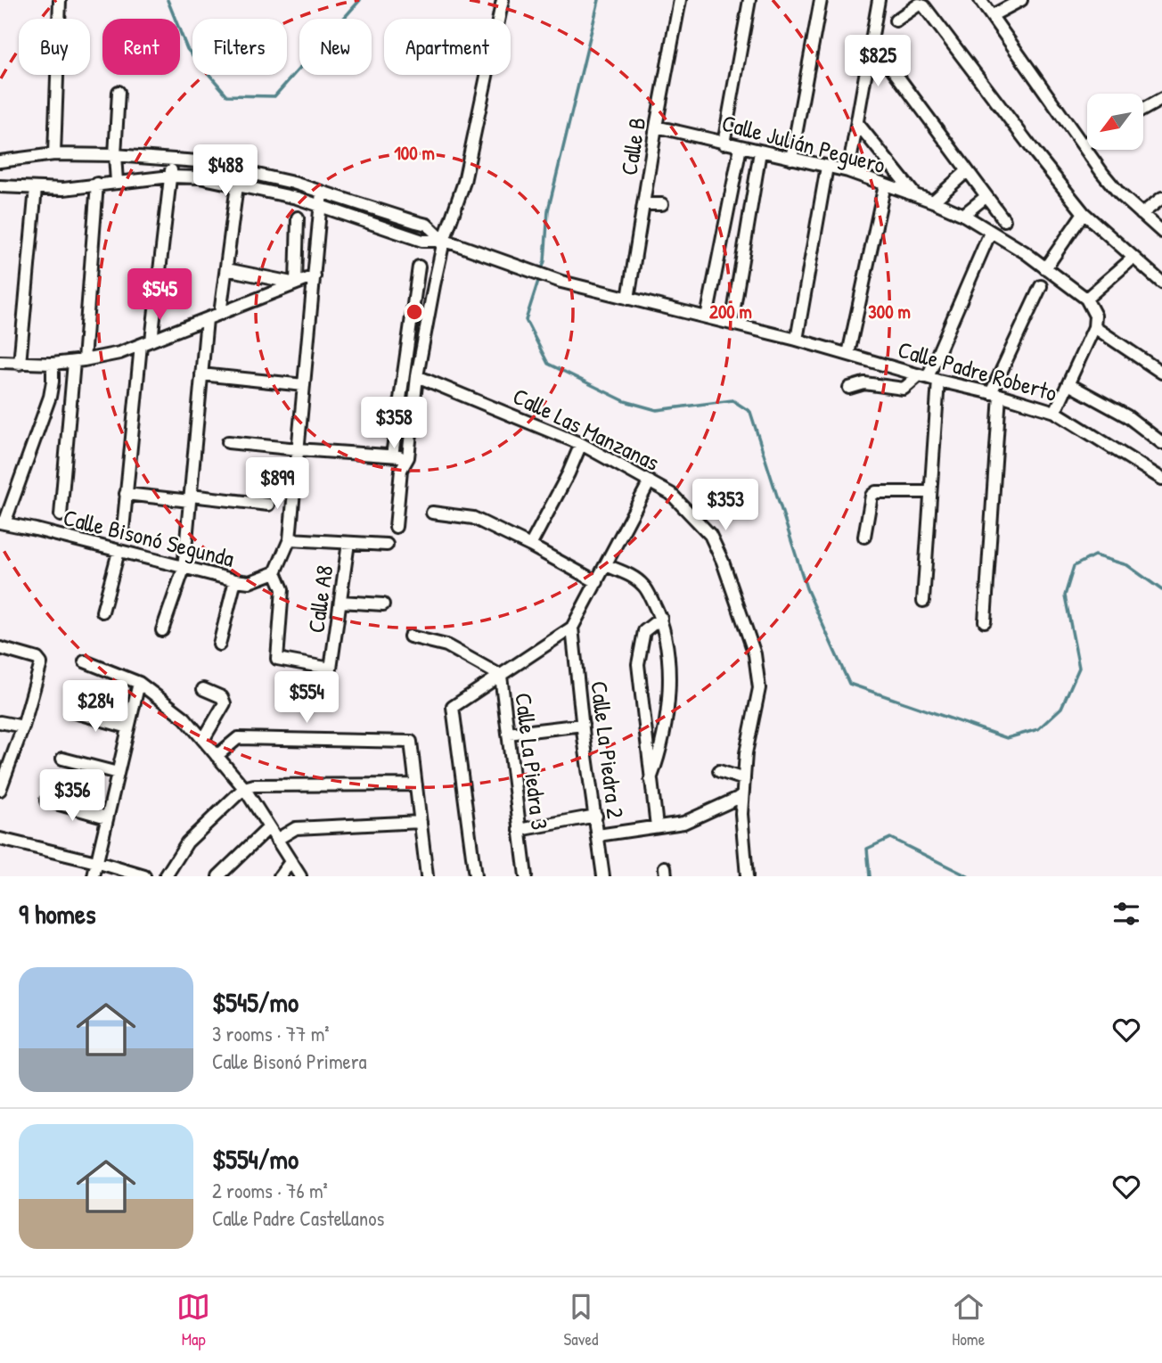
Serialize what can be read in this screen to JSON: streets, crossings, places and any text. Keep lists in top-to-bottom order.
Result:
{
  "streets": {
    "street": [
      "Calle Julián Peguero",
      "Calle B",
      "Calle Padre Roberto",
      "Calle Las Manzanas",
      "Calle Bisonó Segunda",
      "Calle A8",
      "Calle La Piedra 2",
      "Calle La Piedra 3"
    ]
  },
  "crossings": [
    ["Calle Julián Peguero", "Calle B"],
    ["Calle B", "Calle Padre Roberto"],
    ["Calle Bisonó Segunda", "Calle A8"]
  ],
  "north": "bottom left",
  "page": {
    "chip": [
      "Buy",
      "Rent",
      "Filters",
      "New",
      "Apartment"
    ],
    "price": [
      "$825",
      "$488",
      "$545",
      "$358",
      "$899",
      "$353",
      "$554",
      "$284",
      "$356"
    ],
    "heading": "9 homes",
    "list": [
      {
        "name": "$545/mo",
        "note": "3 rooms · 77 m² · Calle Bisonó Primera"
      },
      {
        "name": "$554/mo",
        "note": "2 rooms · 76 m² · Calle Padre Castellanos"
      }
    ],
    "tabs": ["Map", "Saved", "Home"]
  },
  "rings": ["100 m", "200 m", "300 m"]
}
